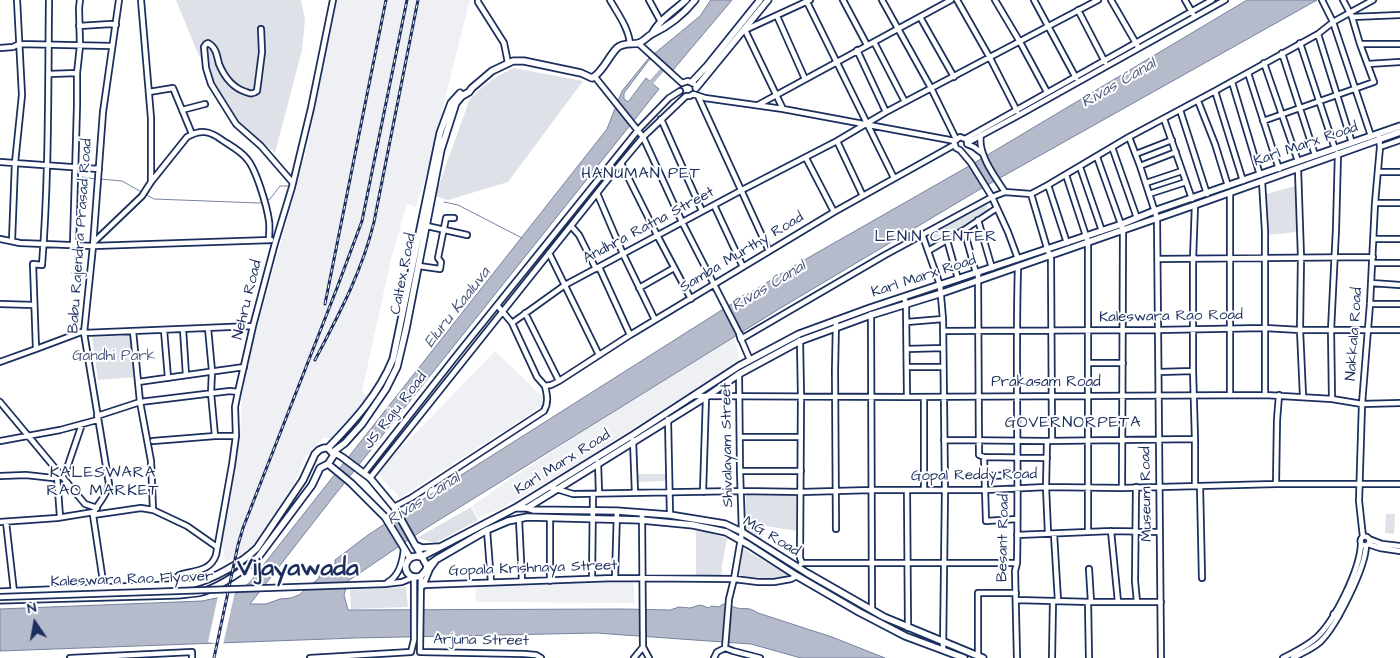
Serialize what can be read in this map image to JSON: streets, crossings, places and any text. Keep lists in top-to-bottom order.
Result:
{
  "streets": {
    "main road": ["Karl Marx Road", "Caltex Road", "MG Road"],
    "street": [
      "Andhra Ratna Street",
      "Babu Rajendra Prasad Road",
      "Samba Murthy Road",
      "Nehru Road",
      "Kaleswara Rao Road",
      "Nakkala Road",
      "Prakasam Road",
      "JS Raju Road",
      "Shivalayam Street",
      "Gopal Reddy Road",
      "Museum Road",
      "Besant Road",
      "Gopala Krishnaya Street",
      "Kaleswara Rao Flyover",
      "Arjuna Street"
    ]
  },
  "crossings": [
    ["Karl Marx Road", "Nakkala Road"],
    ["Karl Marx Road", "Prakasam Road"],
    ["Karl Marx Road", "Shivalayam Street"],
    ["Karl Marx Road", "Gopal Reddy Road"],
    ["Karl Marx Road", "Museum Road"],
    ["Karl Marx Road", "MG Road"],
    ["Karl Marx Road", "Besant Road"],
    ["Karl Marx Road", "Kaleswara Rao Flyover"],
    ["Kaleswara Rao Road", "Nakkala Road"],
    ["Kaleswara Rao Road", "Museum Road"],
    ["Kaleswara Rao Road", "Besant Road"],
    ["Nakkala Road", "Prakasam Road"],
    ["Nakkala Road", "Gopal Reddy Road"],
    ["Prakasam Road", "Shivalayam Street"],
    ["Prakasam Road", "Museum Road"],
    ["Prakasam Road", "Besant Road"],
    ["Shivalayam Street", "Gopal Reddy Road"],
    ["Shivalayam Street", "MG Road"],
    ["Shivalayam Street", "Gopala Krishnaya Street"],
    ["Gopal Reddy Road", "Museum Road"],
    ["Gopal Reddy Road", "Besant Road"],
    ["MG Road", "Gopala Krishnaya Street"],
    ["MG Road", "Kaleswara Rao Flyover"]
  ],
  "districts": [
    "HANUMAN PET",
    "LENIN CENTER",
    "GOVERNORPETA",
    "KALESWARA RAO MARKET",
    "Vijayawada"
  ],
  "water": ["Rivas Canal", "Eluru Kaaluva"],
  "parks": ["Gandhi Park"],
  "north": "top"
}
